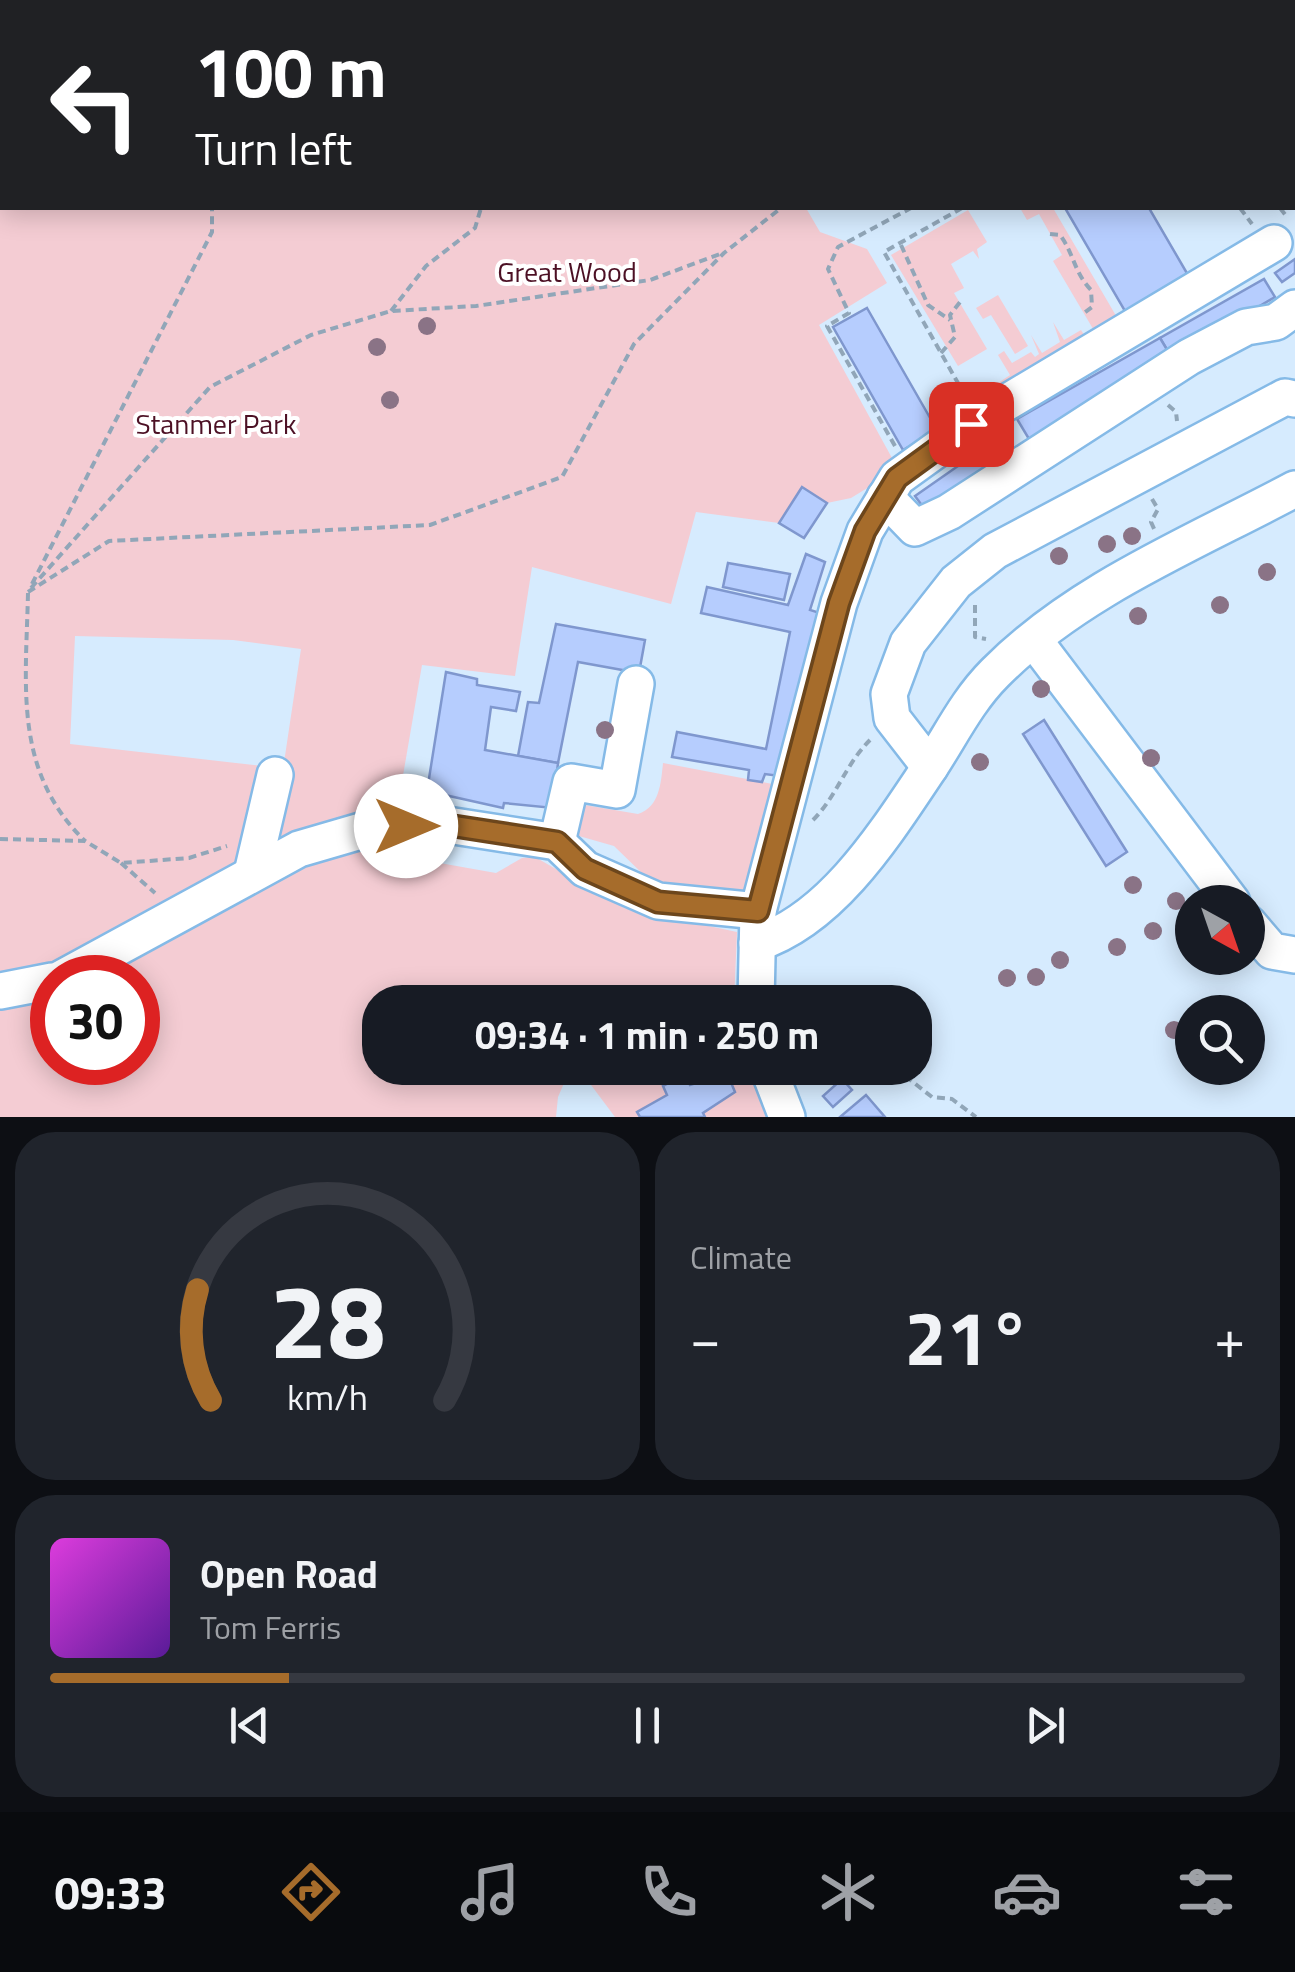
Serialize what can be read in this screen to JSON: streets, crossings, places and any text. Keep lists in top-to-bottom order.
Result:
{
  "parks": ["Great Wood", "Stanmer Park"],
  "north": "bottom right",
  "page": {
    "turn": ["100 m", "Turn left"],
    "limit": "30",
    "trip": "09:34 · 1 min · 250 m",
    "tile": "Climate",
    "heat": ["−", "21°", "+"],
    "song": ["Open Road", "Tom Ferris"],
    "tabs": "09:33",
    "gauge": ["28", "km/h"]
  }
}
